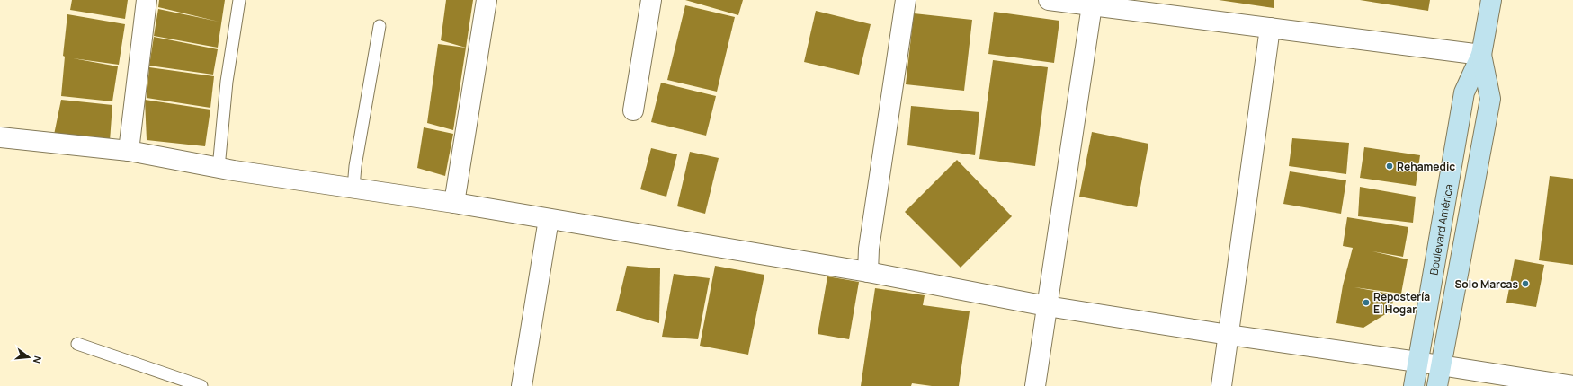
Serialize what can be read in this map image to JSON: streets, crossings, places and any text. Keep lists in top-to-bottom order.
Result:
{
  "streets": {
    "main road": ["Boulevard América"]
  },
  "places": ["Rehamedic", "Solo Marcas", "Repostería El Hogar"],
  "north": "right"
}
